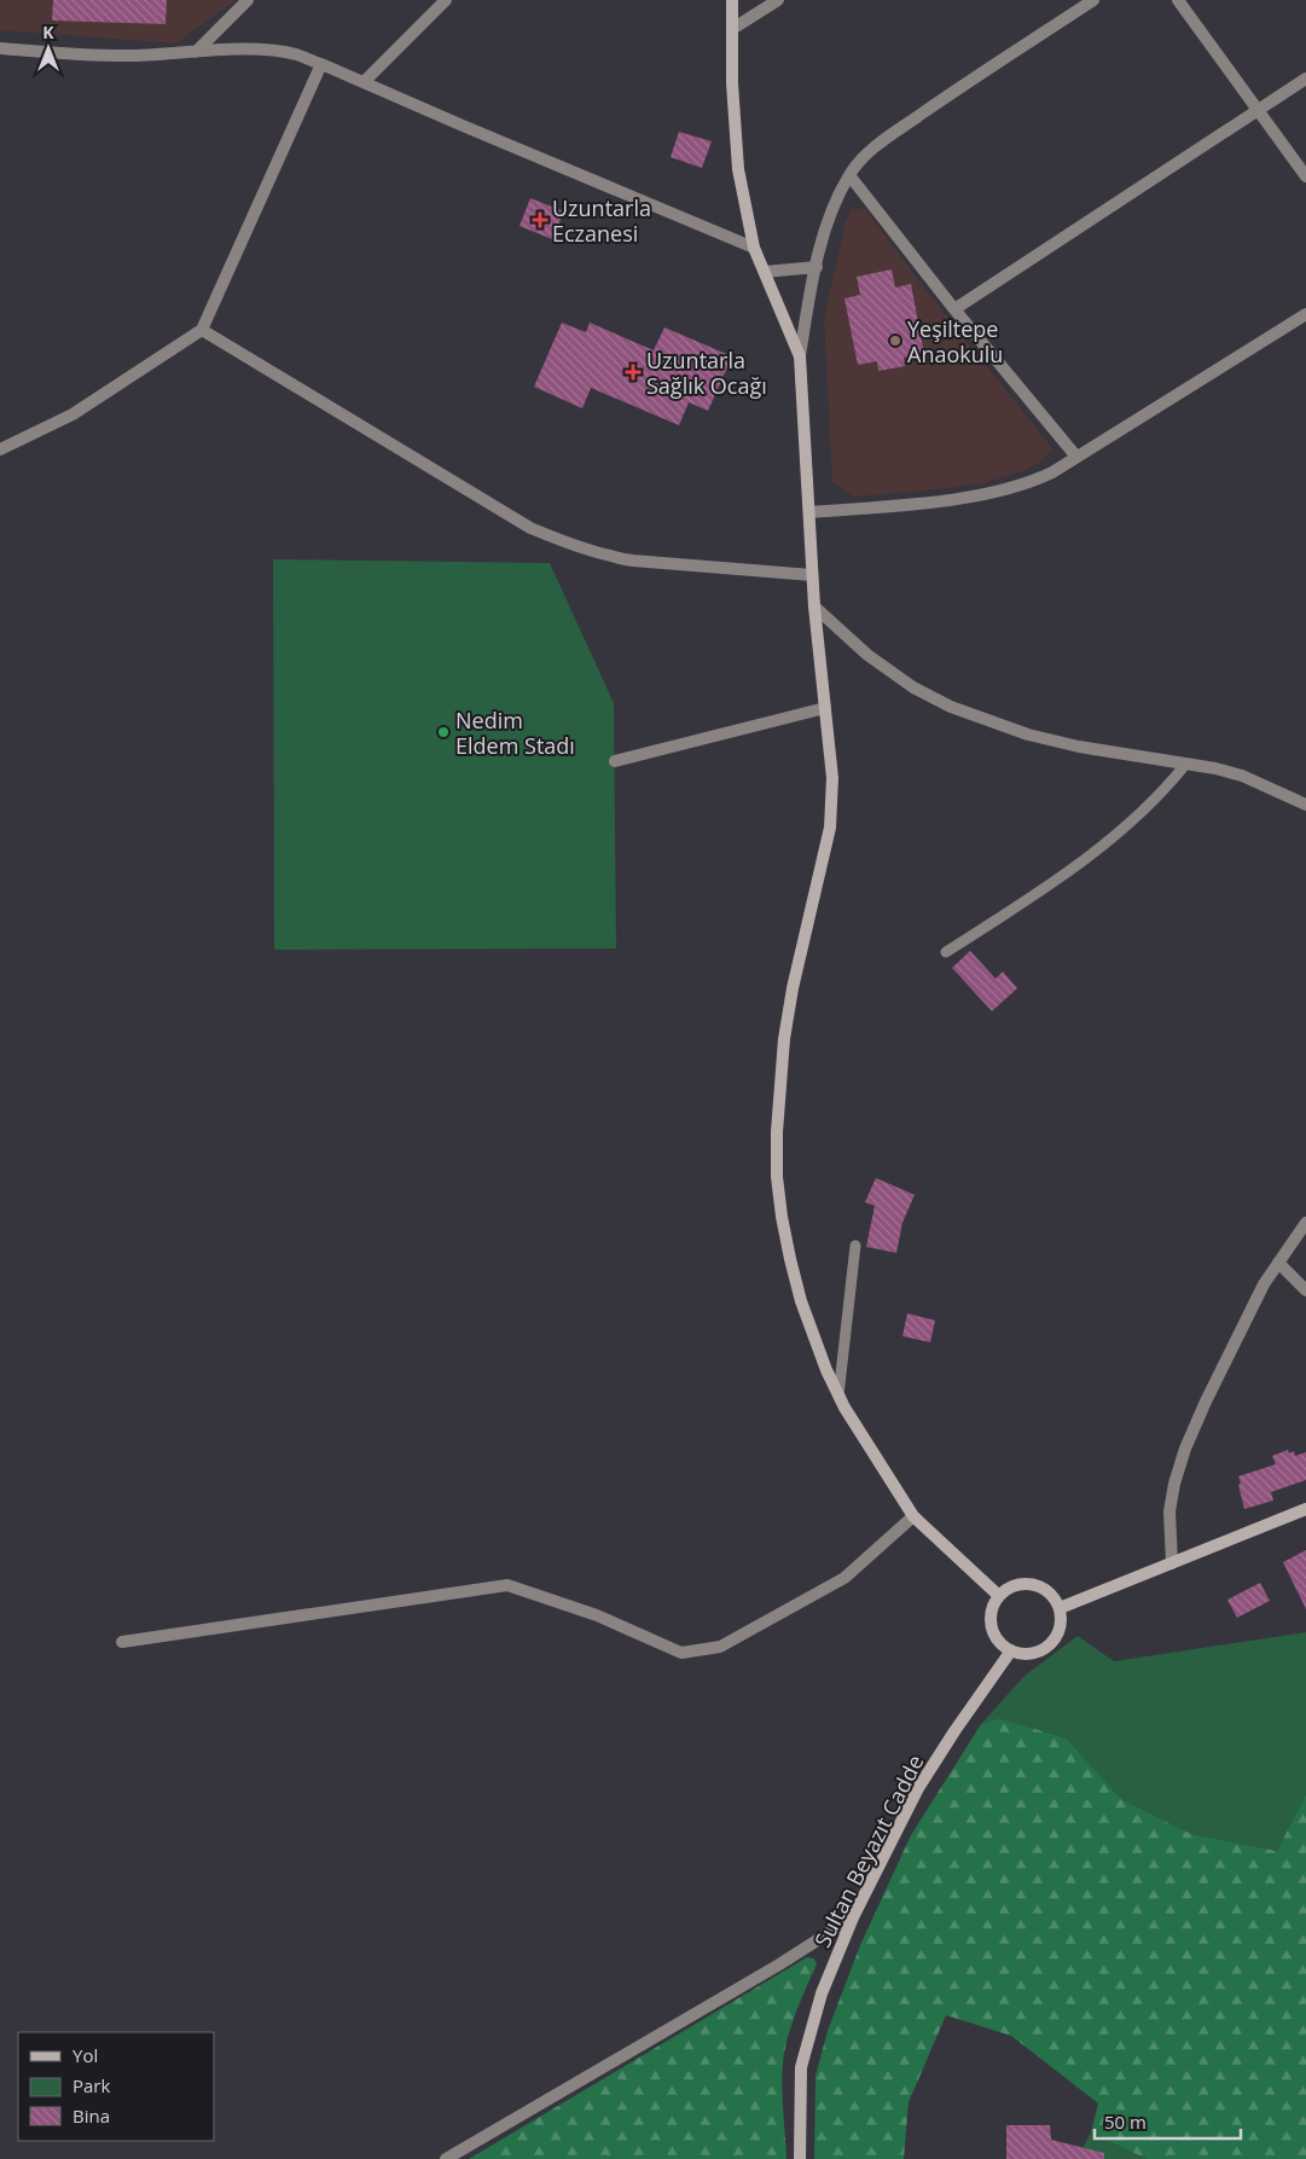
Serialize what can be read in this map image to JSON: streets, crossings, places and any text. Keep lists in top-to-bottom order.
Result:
{
  "streets": {
    "street": ["Sultan Beyazıt Cadde"]
  },
  "places": {
    "health": ["Uzuntarla Eczanesi", "Uzuntarla Sağlık Ocağı"],
    "other": ["Yeşiltepe Anaokulu", "Nedim Eldem Stadı"]
  },
  "legend": ["Yol", "Park", "Bina"],
  "scale_bar": "50 m",
  "north": "top"
}
